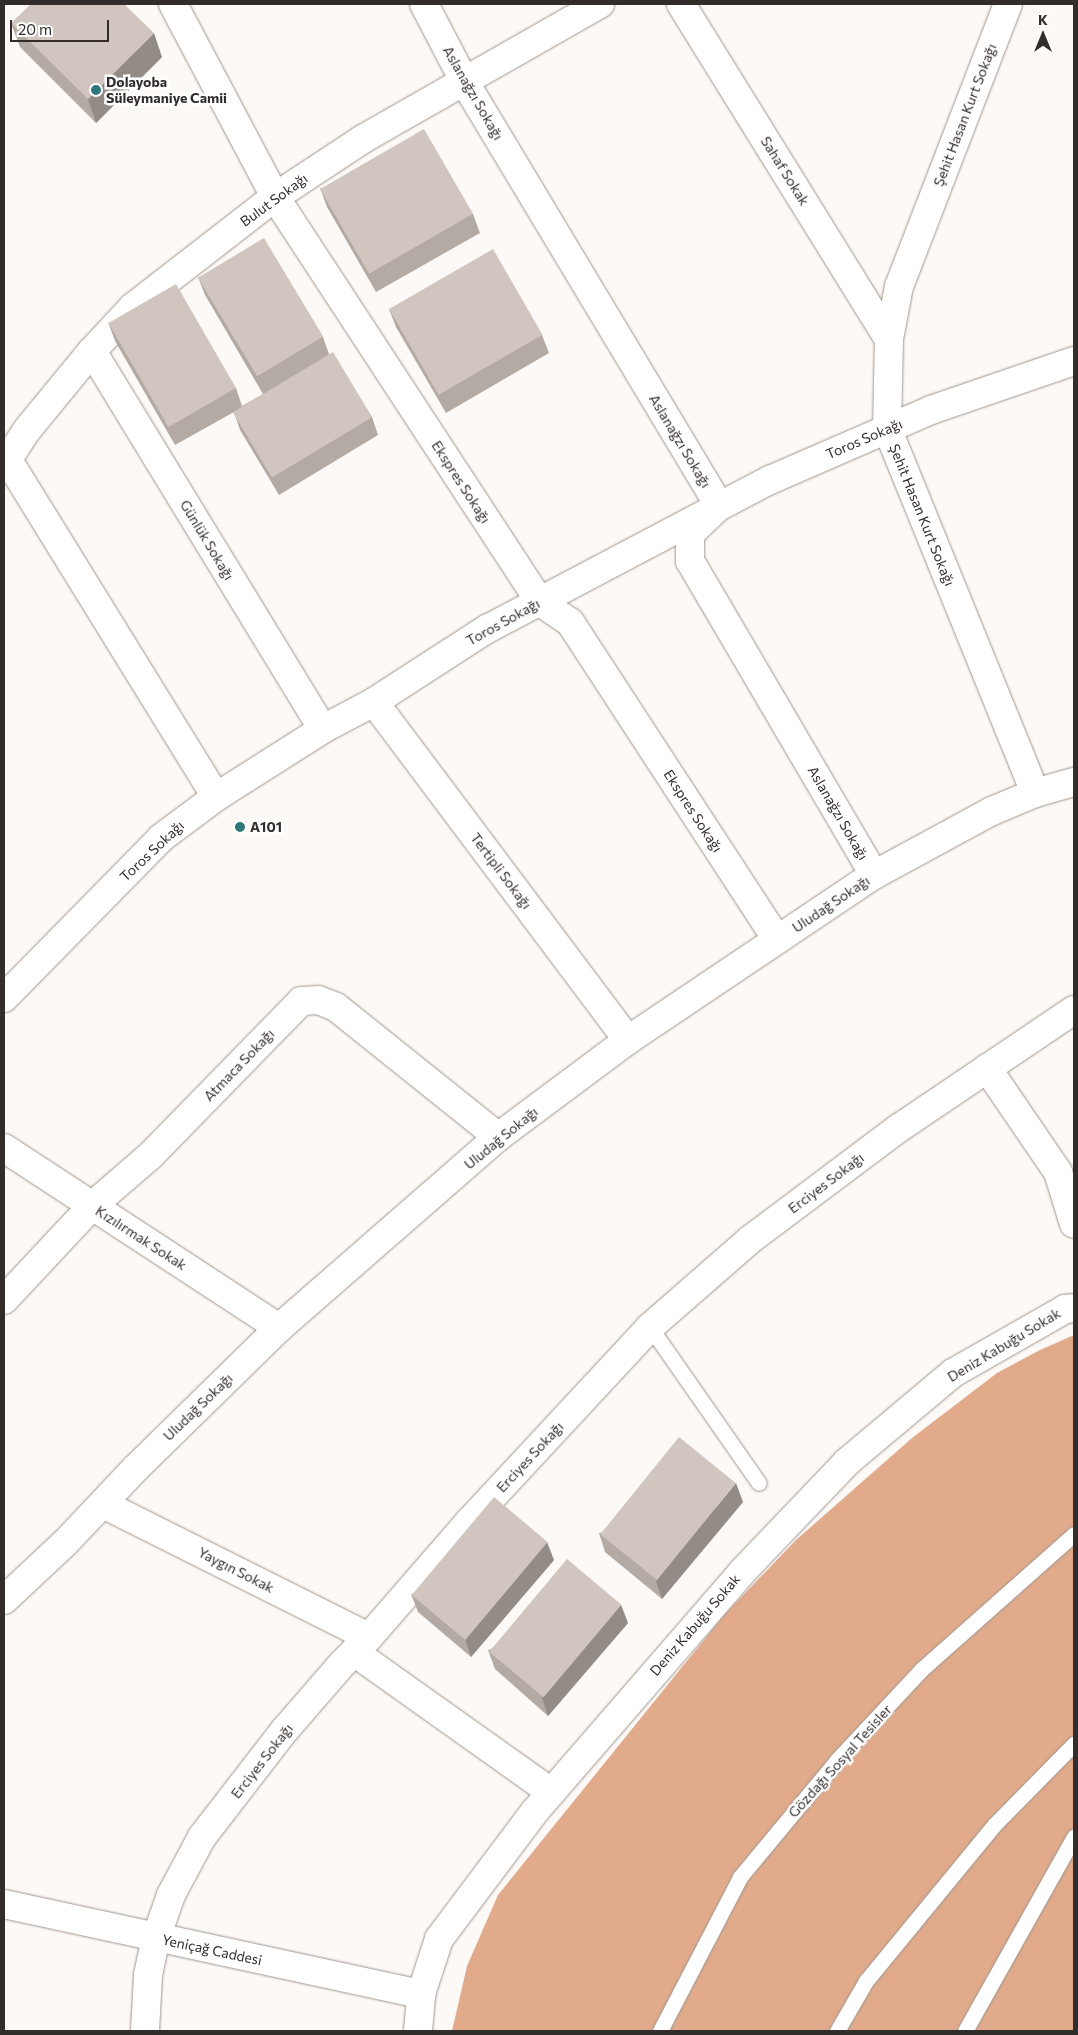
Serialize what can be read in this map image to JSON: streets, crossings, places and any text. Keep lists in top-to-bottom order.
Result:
{
  "streets": {
    "street": [
      "Aslanağzı Sokağı",
      "Şehit Hasan Kurt Sokağı",
      "Sahaf Sokak",
      "Bulut Sokağı",
      "Toros Sokağı",
      "Ekspres Sokağı",
      "Günlük Sokağı",
      "Tertipli Sokağı",
      "Uludağ Sokağı",
      "Atmaca Sokağı",
      "Erciyes Sokağı",
      "Kızılırmak Sokak",
      "Deniz Kabuğu Sokak",
      "Yaygın Sokak",
      "Yeniçağ Caddesi"
    ],
    "lane": ["Gözdağı Sosyal Tesisler"]
  },
  "crossings": [
    ["Aslanağzı Sokağı", "Bulut Sokağı"],
    ["Aslanağzı Sokağı", "Toros Sokağı"],
    ["Aslanağzı Sokağı", "Uludağ Sokağı"],
    ["Şehit Hasan Kurt Sokağı", "Sahaf Sokak"],
    ["Şehit Hasan Kurt Sokağı", "Toros Sokağı"],
    ["Şehit Hasan Kurt Sokağı", "Uludağ Sokağı"],
    ["Bulut Sokağı", "Ekspres Sokağı"],
    ["Bulut Sokağı", "Günlük Sokağı"],
    ["Toros Sokağı", "Ekspres Sokağı"],
    ["Toros Sokağı", "Günlük Sokağı"],
    ["Toros Sokağı", "Tertipli Sokağı"],
    ["Ekspres Sokağı", "Uludağ Sokağı"],
    ["Tertipli Sokağı", "Uludağ Sokağı"],
    ["Uludağ Sokağı", "Atmaca Sokağı"],
    ["Uludağ Sokağı", "Kızılırmak Sokak"],
    ["Uludağ Sokağı", "Yaygın Sokak"],
    ["Atmaca Sokağı", "Kızılırmak Sokak"],
    ["Erciyes Sokağı", "Yaygın Sokak"],
    ["Erciyes Sokağı", "Yeniçağ Caddesi"],
    ["Deniz Kabuğu Sokak", "Yaygın Sokak"],
    ["Deniz Kabuğu Sokak", "Yeniçağ Caddesi"]
  ],
  "places": ["Dolayoba Süleymaniye Camii", "A101"],
  "scale_bar": "20 m",
  "north": "top"
}
